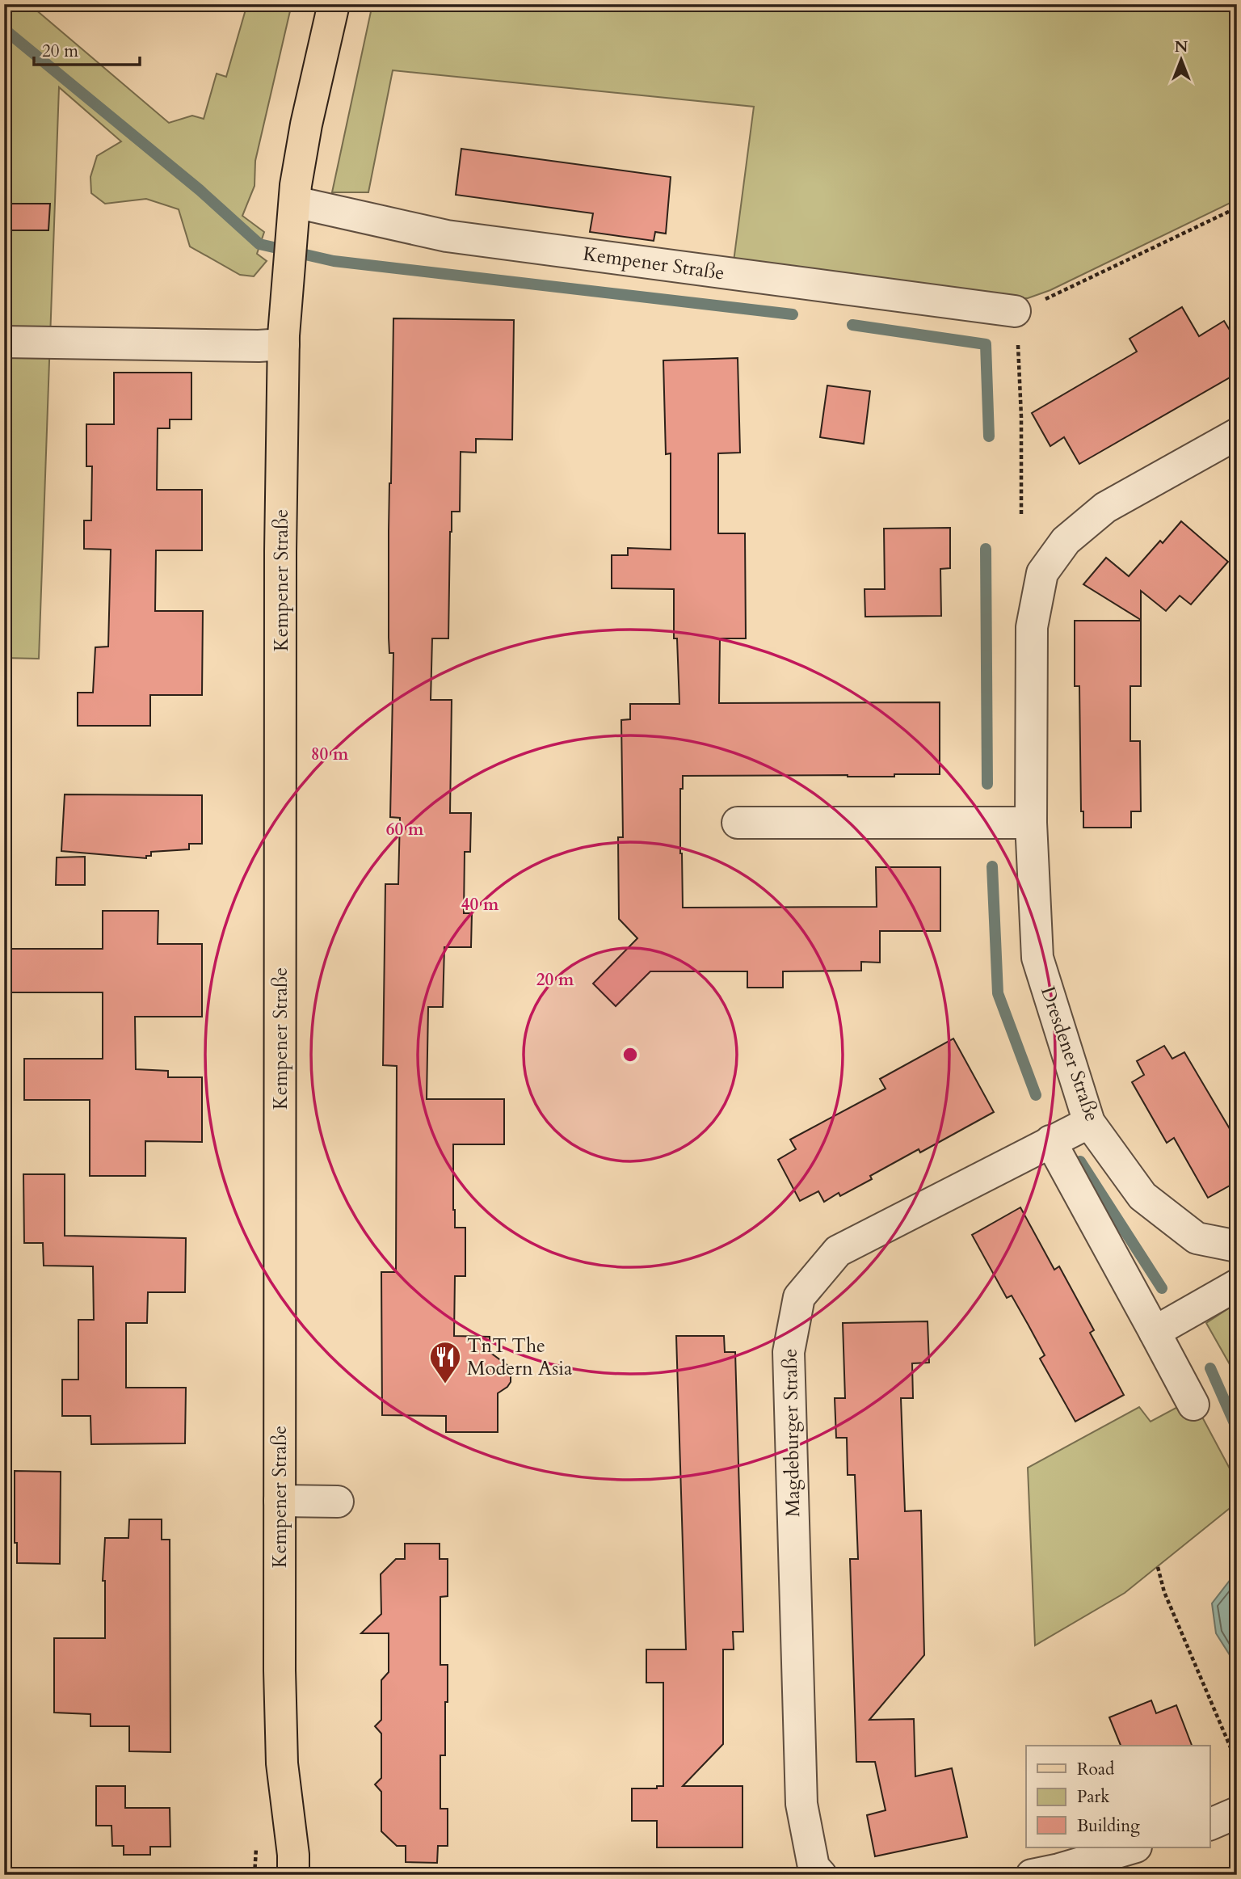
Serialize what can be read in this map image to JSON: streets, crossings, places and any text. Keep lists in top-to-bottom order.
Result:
{
  "streets": {
    "main road": ["Kempener Straße"],
    "street": ["Dresdener Straße", "Magdeburger Straße"]
  },
  "crossings": [
    ["Dresdener Straße", "Magdeburger Straße"]
  ],
  "places": {
    "restaurant": ["TnT The Modern Asia"]
  },
  "legend": ["Road", "Park", "Building"],
  "scale_bar": "20 m",
  "north": "top",
  "rings": [
    "80 m",
    "60 m",
    "40 m",
    "20 m"
  ]
}
